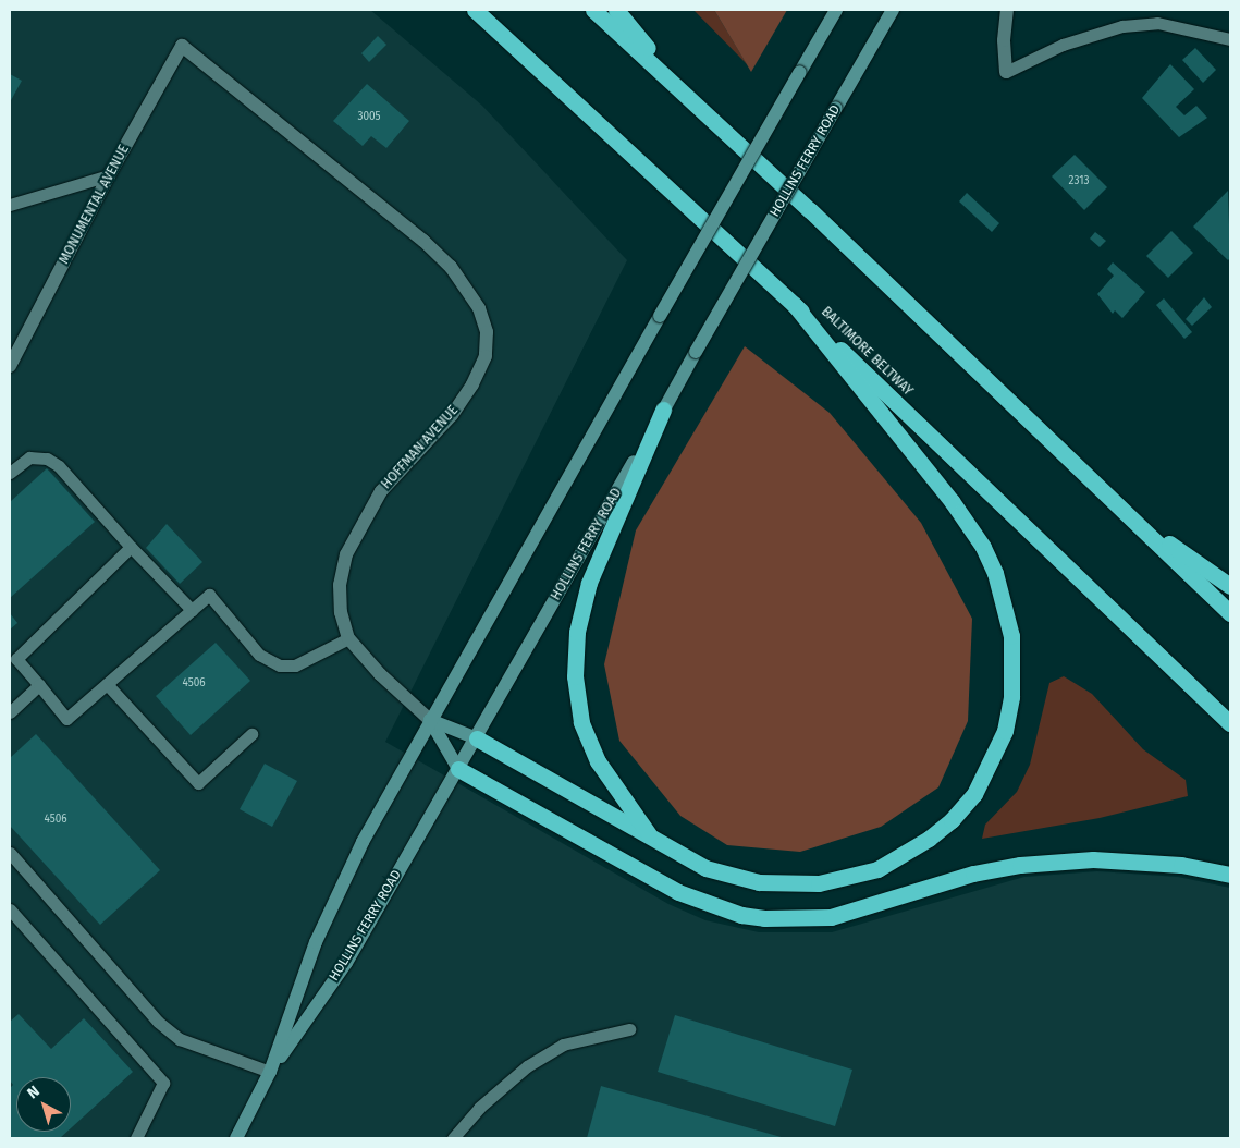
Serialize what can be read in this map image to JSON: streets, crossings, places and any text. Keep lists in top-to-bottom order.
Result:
{
  "streets": {
    "highway": ["BALTIMORE BELTWAY"],
    "street": ["HOLLINS FERRY ROAD", "MONUMENTAL AVENUE", "HOFFMAN AVENUE"]
  },
  "crossings": [
    ["HOLLINS FERRY ROAD", "HOFFMAN AVENUE"],
    ["MONUMENTAL AVENUE", "HOFFMAN AVENUE"]
  ],
  "house_numbers": [
    "3005",
    "2313",
    "4506",
    "4506"
  ],
  "north": "top left"
}
